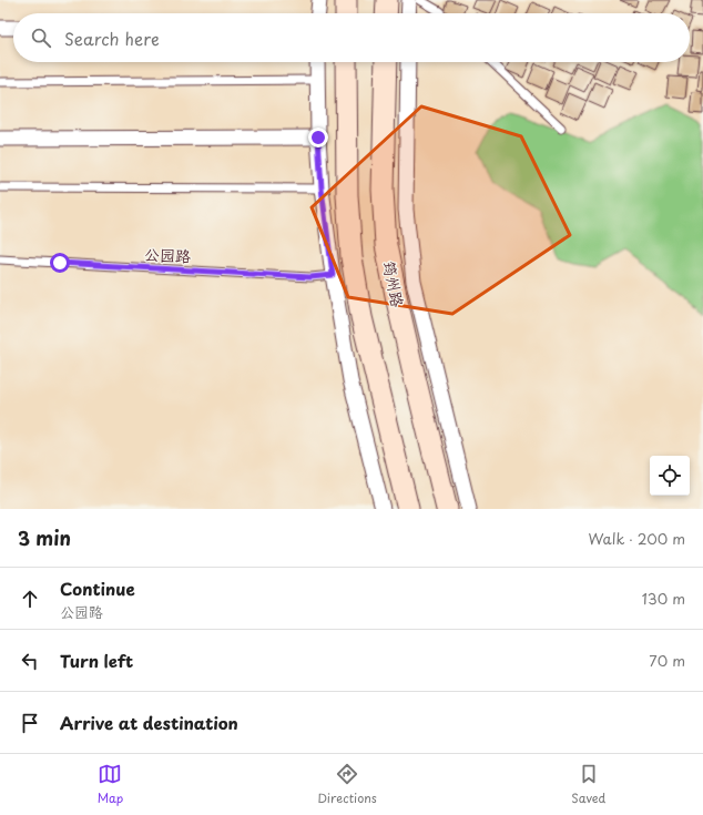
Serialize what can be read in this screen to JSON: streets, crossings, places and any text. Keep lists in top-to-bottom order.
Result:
{
  "streets": {
    "main road": ["筠州路"],
    "lane": ["公园路"]
  },
  "page": {
    "search": "Search here",
    "heading": ["3 min", "Walk · 200 m"],
    "list": [
      ["Continue", "公园路", "130 m"],
      ["Turn left", "70 m"],
      "Arrive at destination"
    ],
    "nav": ["Map", "Directions", "Saved"]
  }
}
